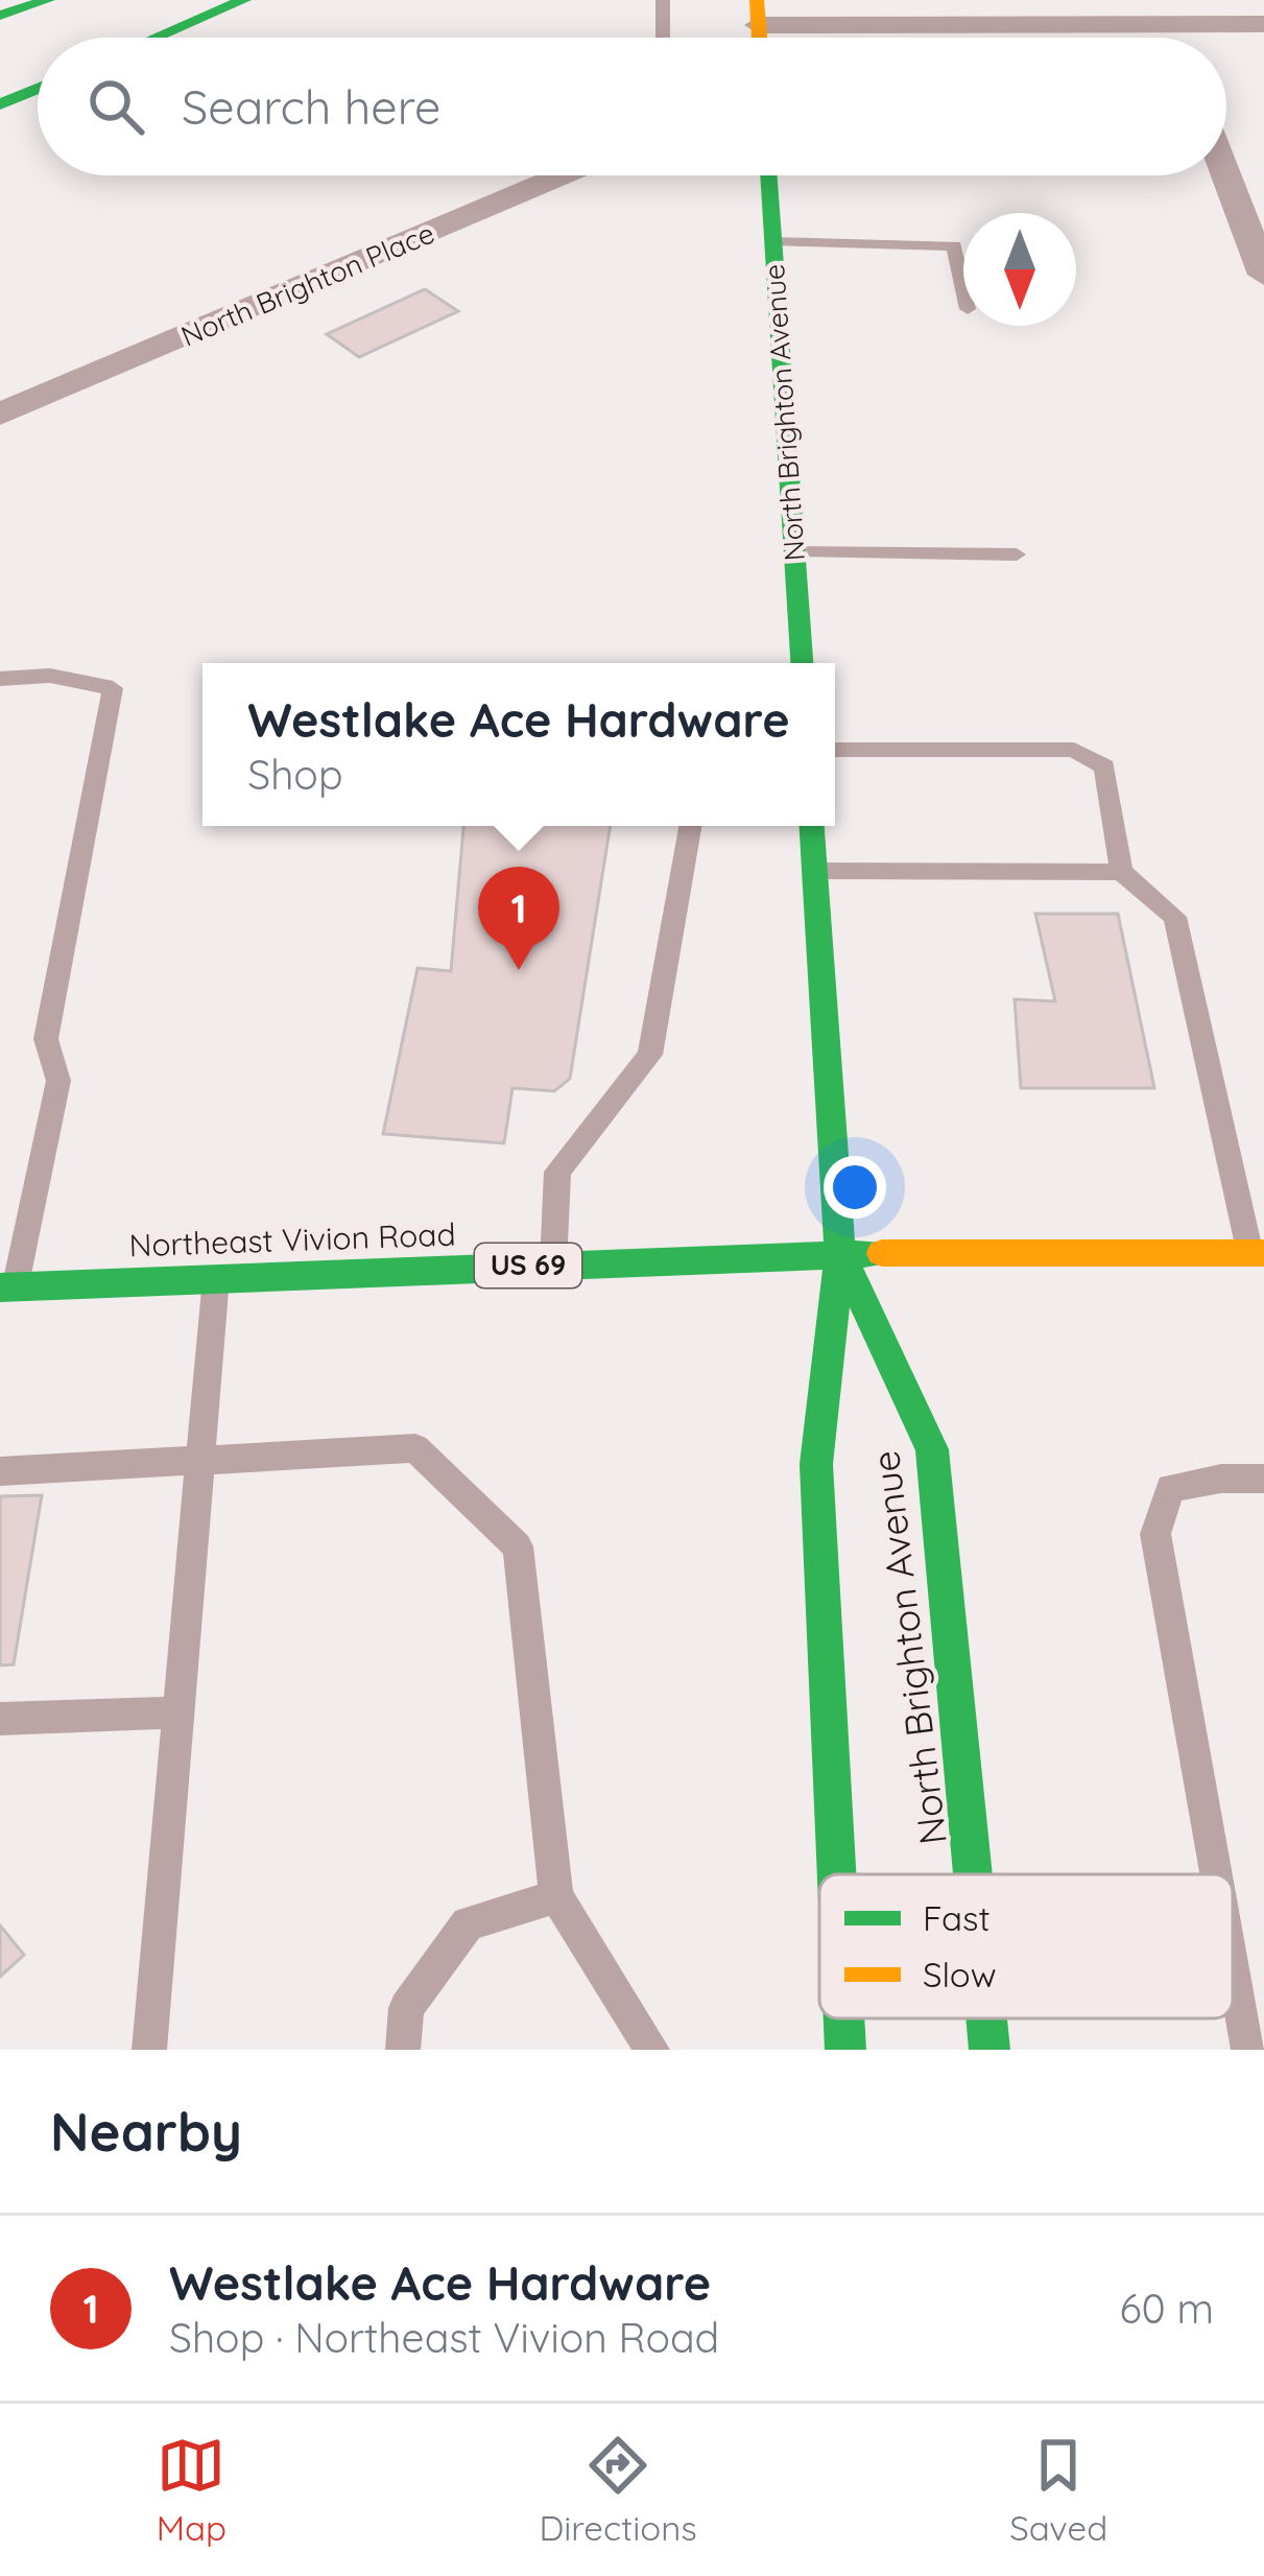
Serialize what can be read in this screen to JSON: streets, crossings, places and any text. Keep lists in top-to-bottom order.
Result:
{
  "streets": {
    "main road": ["North Brighton Avenue", "Northeast Vivion Road", "US 69"],
    "street": ["North Brighton Place"]
  },
  "crossings": [
    ["North Brighton Avenue", "Northeast Vivion Road"]
  ],
  "legend": ["Fast", "Slow"],
  "north": "bottom",
  "page": {
    "search": "Search here",
    "popup": ["Westlake Ace Hardware", "Shop"],
    "pins": "1",
    "heading": "Nearby",
    "list": [
      {
        "mark": "1",
        "name": "Westlake Ace Hardware",
        "note": "Shop · Northeast Vivion Road",
        "value": "60 m"
      }
    ],
    "nav": ["Map", "Directions", "Saved"]
  }
}
